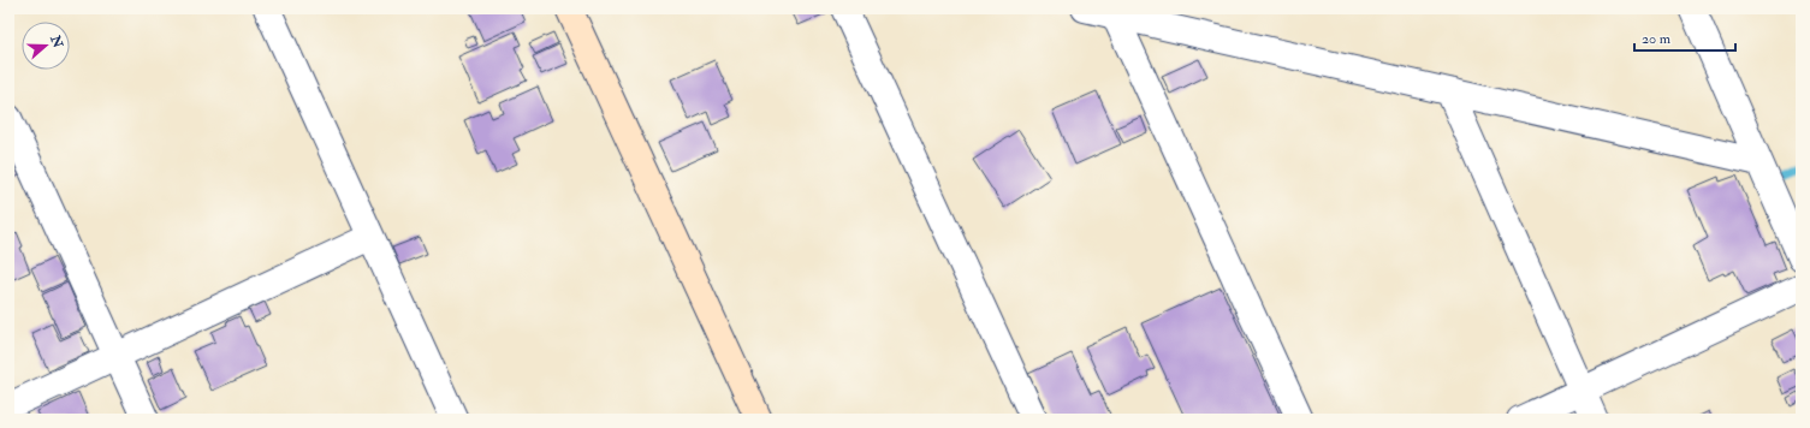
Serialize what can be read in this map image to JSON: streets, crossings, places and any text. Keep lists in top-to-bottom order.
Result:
{
  "scale_bar": "20 m",
  "north": "right"
}
